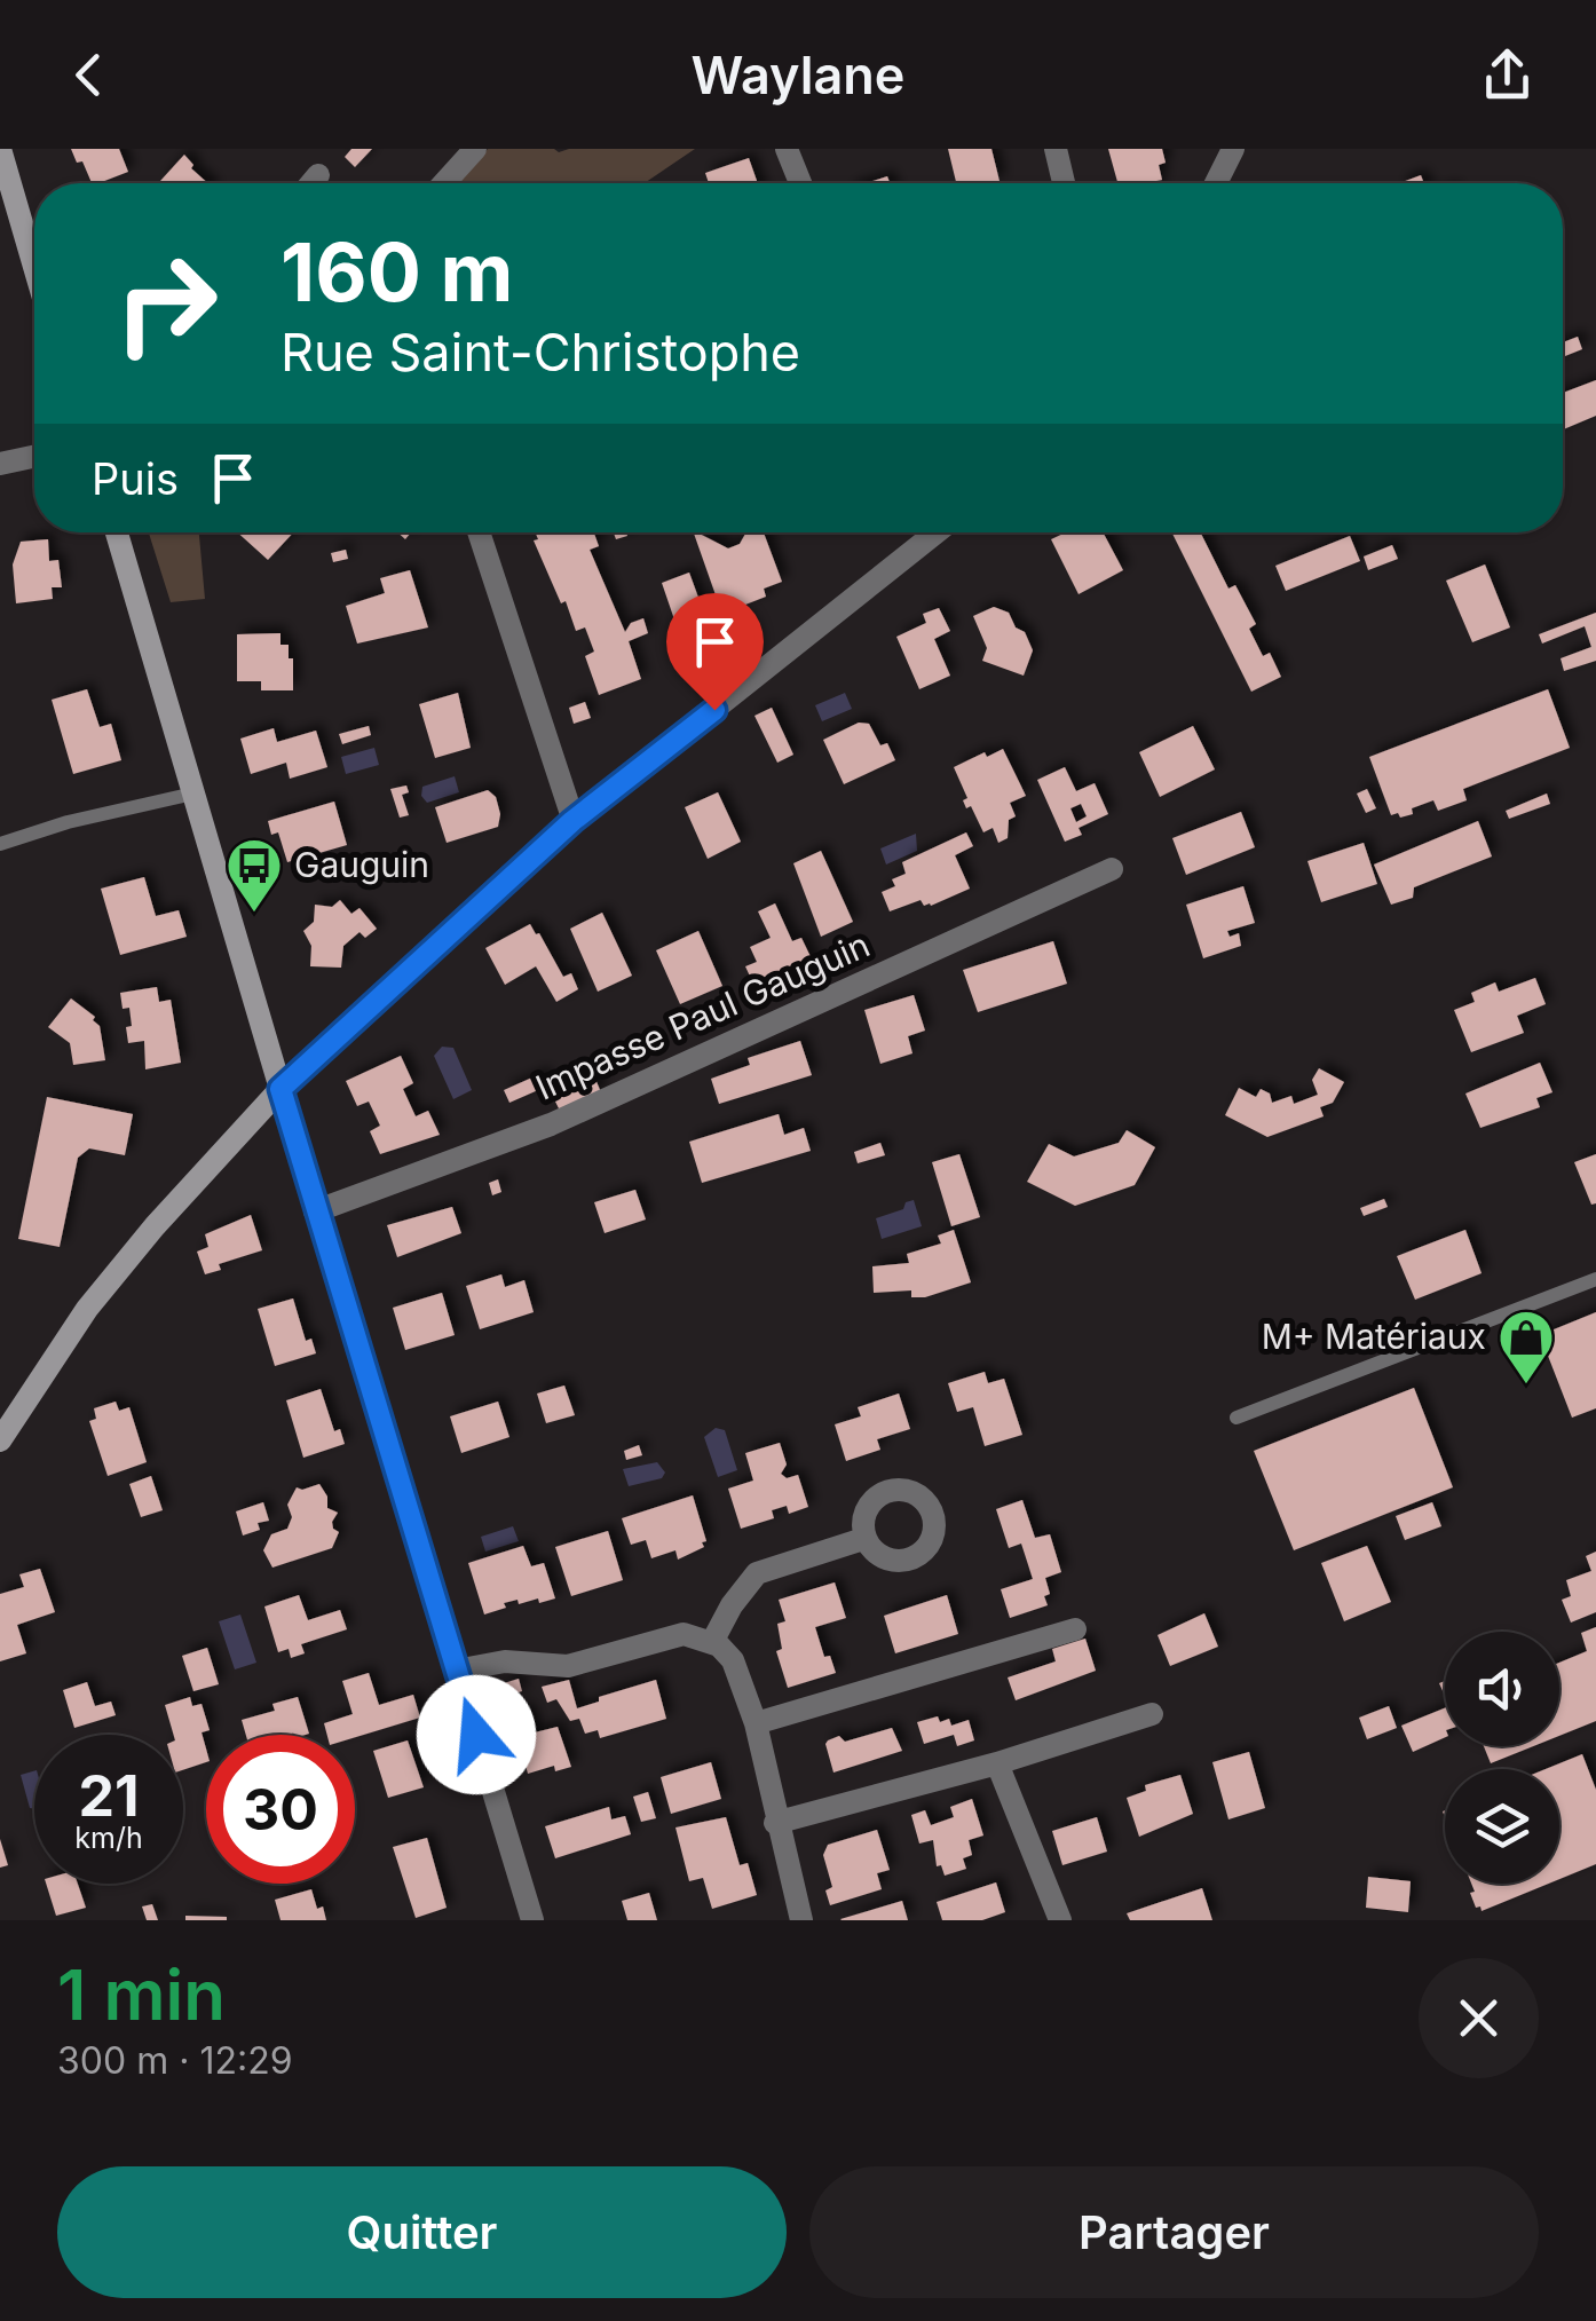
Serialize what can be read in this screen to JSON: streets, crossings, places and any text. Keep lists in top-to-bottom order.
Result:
{
  "streets": {
    "street": ["Impasse Paul Gauguin"]
  },
  "places": {
    "bus stop": ["Gauguin"],
    "shop": ["M+ Matériaux"]
  },
  "page": {
    "header": "Waylane",
    "turn": ["160 m", "Rue Saint-Christophe"],
    "then": "Puis",
    "speed": "21 km/h",
    "limit": "30",
    "heading": ["1 min", "300 m · 12:29"],
    "buttons": ["Quitter", "Partager"]
  }
}
